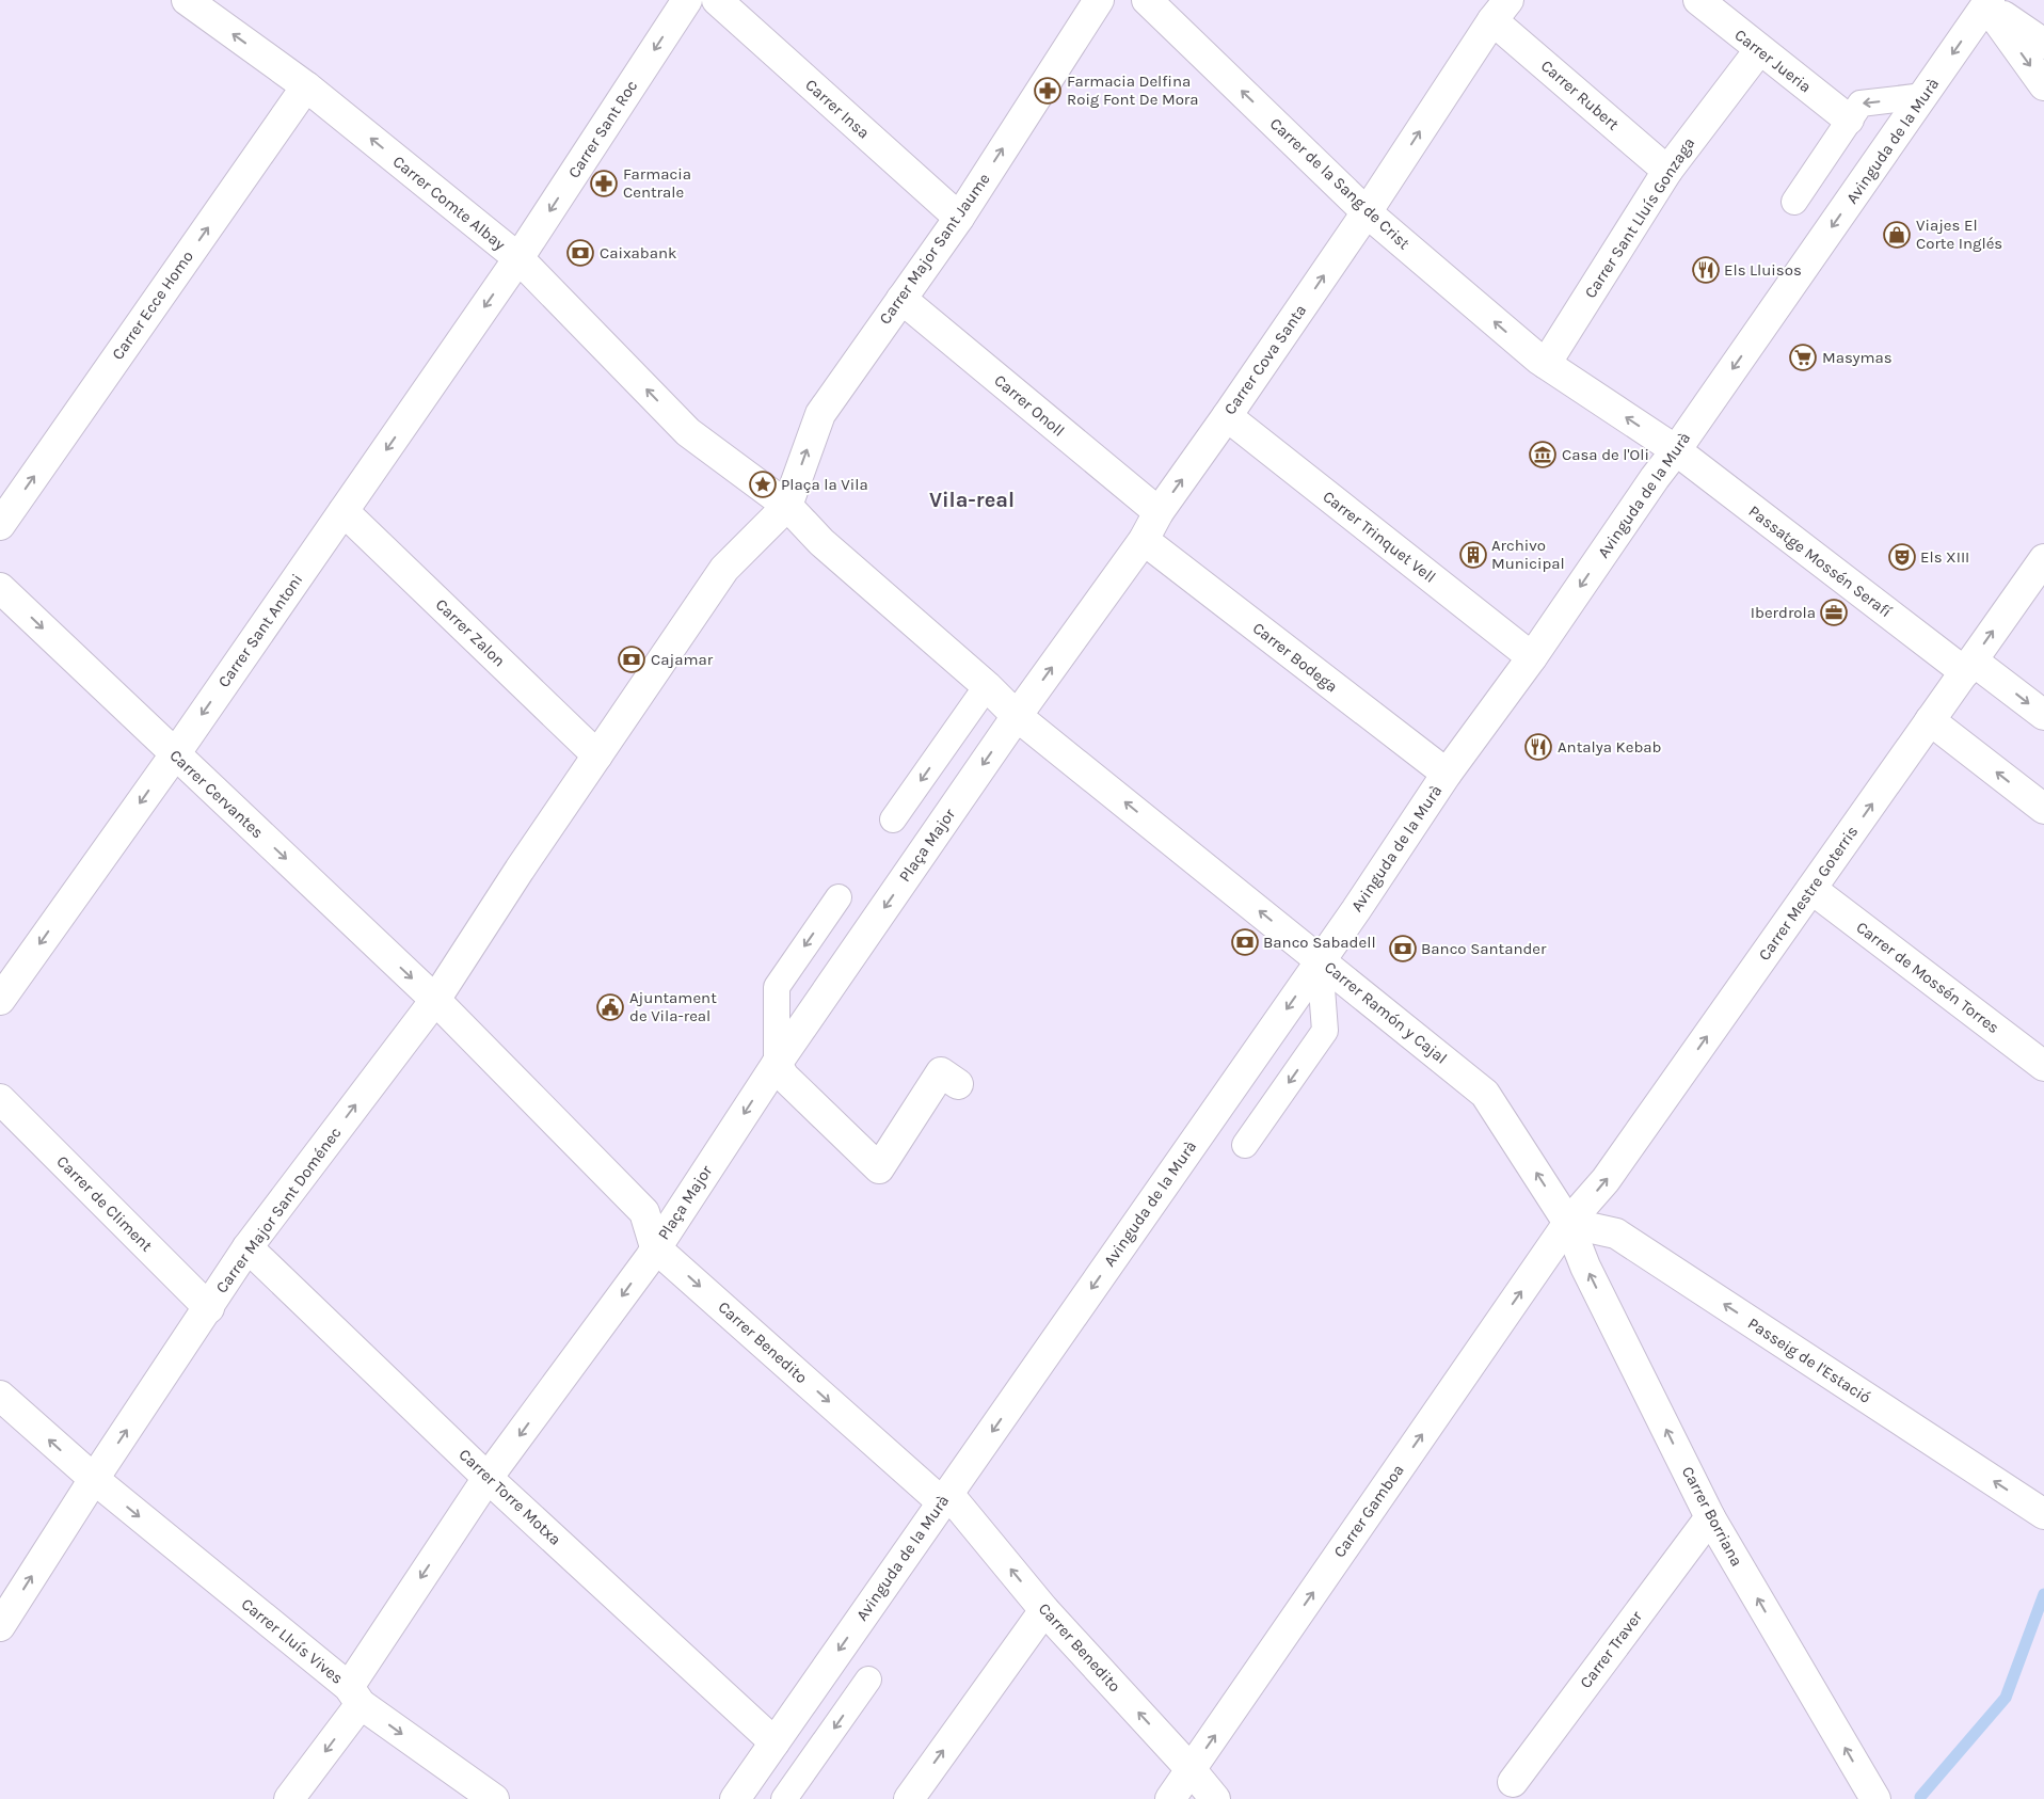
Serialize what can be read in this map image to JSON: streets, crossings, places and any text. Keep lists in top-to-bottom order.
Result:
{
  "streets": {
    "street": [
      "Carrer Jueria",
      "Carrer Rubert",
      "Carrer Insa",
      "Carrer Sant Roc",
      "Avinguda de la Murà",
      "Carrer de la Sang de Crist",
      "Carrer Comte Albay",
      "Carrer Sant Lluís Gonzaga",
      "Carrer Major Sant Jaume",
      "Carrer Ecce Homo",
      "Carrer Cova Santa",
      "Carrer Onoll",
      "Carrer Trinquet Vell",
      "Passatge Mossén Serafí",
      "Carrer Sant Antoni",
      "Carrer Zalon",
      "Carrer Bodega",
      "Carrer Cervantes",
      "Plaça Major",
      "Carrer Mestre Goterris",
      "Carrer de Mossén Torres",
      "Carrer Ramón y Cajal",
      "Carrer de Climent",
      "Carrer Major Sant Doménec",
      "Carrer Benedito",
      "Passeig de l'Estació",
      "Carrer Torre Motxa",
      "Carrer Gamboa",
      "Carrer Borriana",
      "Carrer Lluís Vives",
      "Carrer Traver"
    ]
  },
  "crossings": [
    ["Carrer Jueria", "Carrer Sant Lluís Gonzaga"],
    ["Carrer Rubert", "Carrer Sant Lluís Gonzaga"],
    ["Carrer Rubert", "Carrer Cova Santa"],
    ["Carrer Insa", "Carrer Major Sant Jaume"],
    ["Carrer Sant Roc", "Carrer Comte Albay"],
    ["Carrer Sant Roc", "Carrer Sant Antoni"],
    ["Avinguda de la Murà", "Carrer de la Sang de Crist"],
    ["Avinguda de la Murà", "Carrer Trinquet Vell"],
    ["Avinguda de la Murà", "Passatge Mossén Serafí"],
    ["Avinguda de la Murà", "Carrer Bodega"],
    ["Avinguda de la Murà", "Carrer Ramón y Cajal"],
    ["Avinguda de la Murà", "Carrer Benedito"],
    ["Avinguda de la Murà", "Carrer Torre Motxa"],
    ["Carrer de la Sang de Crist", "Carrer Sant Lluís Gonzaga"],
    ["Carrer de la Sang de Crist", "Carrer Cova Santa"],
    ["Carrer de la Sang de Crist", "Passatge Mossén Serafí"],
    ["Carrer Comte Albay", "Carrer Major Sant Jaume"],
    ["Carrer Comte Albay", "Carrer Ecce Homo"],
    ["Carrer Comte Albay", "Carrer Sant Antoni"],
    ["Carrer Major Sant Jaume", "Carrer Onoll"],
    ["Carrer Cova Santa", "Carrer Onoll"],
    ["Carrer Cova Santa", "Carrer Trinquet Vell"],
    ["Carrer Cova Santa", "Carrer Bodega"],
    ["Carrer Cova Santa", "Plaça Major"],
    ["Carrer Cova Santa", "Carrer Ramón y Cajal"],
    ["Passatge Mossén Serafí", "Carrer Mestre Goterris"],
    ["Carrer Sant Antoni", "Carrer Zalon"],
    ["Carrer Sant Antoni", "Carrer Cervantes"],
    ["Carrer Cervantes", "Plaça Major"],
    ["Carrer Cervantes", "Carrer Major Sant Doménec"],
    ["Plaça Major", "Carrer Ramón y Cajal"],
    ["Plaça Major", "Carrer Major Sant Doménec"],
    ["Plaça Major", "Carrer Benedito"],
    ["Carrer Mestre Goterris", "Carrer de Mossén Torres"],
    ["Carrer Mestre Goterris", "Carrer Ramón y Cajal"],
    ["Carrer Mestre Goterris", "Passeig de l'Estació"],
    ["Carrer Mestre Goterris", "Carrer Gamboa"],
    ["Carrer Mestre Goterris", "Carrer Borriana"],
    ["Carrer Ramón y Cajal", "Passeig de l'Estació"],
    ["Carrer Ramón y Cajal", "Carrer Gamboa"],
    ["Carrer Ramón y Cajal", "Carrer Borriana"],
    ["Carrer de Climent", "Carrer Major Sant Doménec"],
    ["Carrer Major Sant Doménec", "Carrer Torre Motxa"],
    ["Carrer Major Sant Doménec", "Carrer Lluís Vives"],
    ["Carrer Benedito", "Carrer Gamboa"],
    ["Passeig de l'Estació", "Carrer Gamboa"],
    ["Passeig de l'Estació", "Carrer Borriana"],
    ["Carrer Gamboa", "Carrer Borriana"],
    ["Carrer Borriana", "Carrer Traver"]
  ],
  "one_way": [
    "Carrer Sant Roc",
    "Avinguda de la Murà",
    "Carrer de la Sang de Crist",
    "Carrer Comte Albay",
    "Carrer Major Sant Jaume",
    "Carrer Ecce Homo",
    "Carrer Cova Santa",
    "Carrer Sant Antoni",
    "Carrer Cervantes",
    "Plaça Major",
    "Carrer Mestre Goterris",
    "Carrer Ramón y Cajal",
    "Carrer Major Sant Doménec",
    "Passeig de l'Estació",
    "Carrer Gamboa",
    "Carrer Borriana"
  ],
  "districts": ["Vila-real"],
  "places": {
    "pharmacy": ["Farmacia Delfina Roig Font De Mora", "Farmacia Centrale"],
    "shop": ["Viajes El Corte Inglés"],
    "bank": [
      "Caixabank",
      "Cajamar",
      "Banco Sabadell",
      "Banco Santander"
    ],
    "restaurant": ["Els Lluisos", "Antalya Kebab"],
    "supermarket": ["Masymas"],
    "museum": ["Casa de l'Oli"],
    "place": ["Plaça la Vila"],
    "building": ["Archivo Municipal"],
    "theatre": ["Els XIII"],
    "office": ["Iberdrola"],
    "public building": ["Ajuntament de Vila-real"]
  }
}
